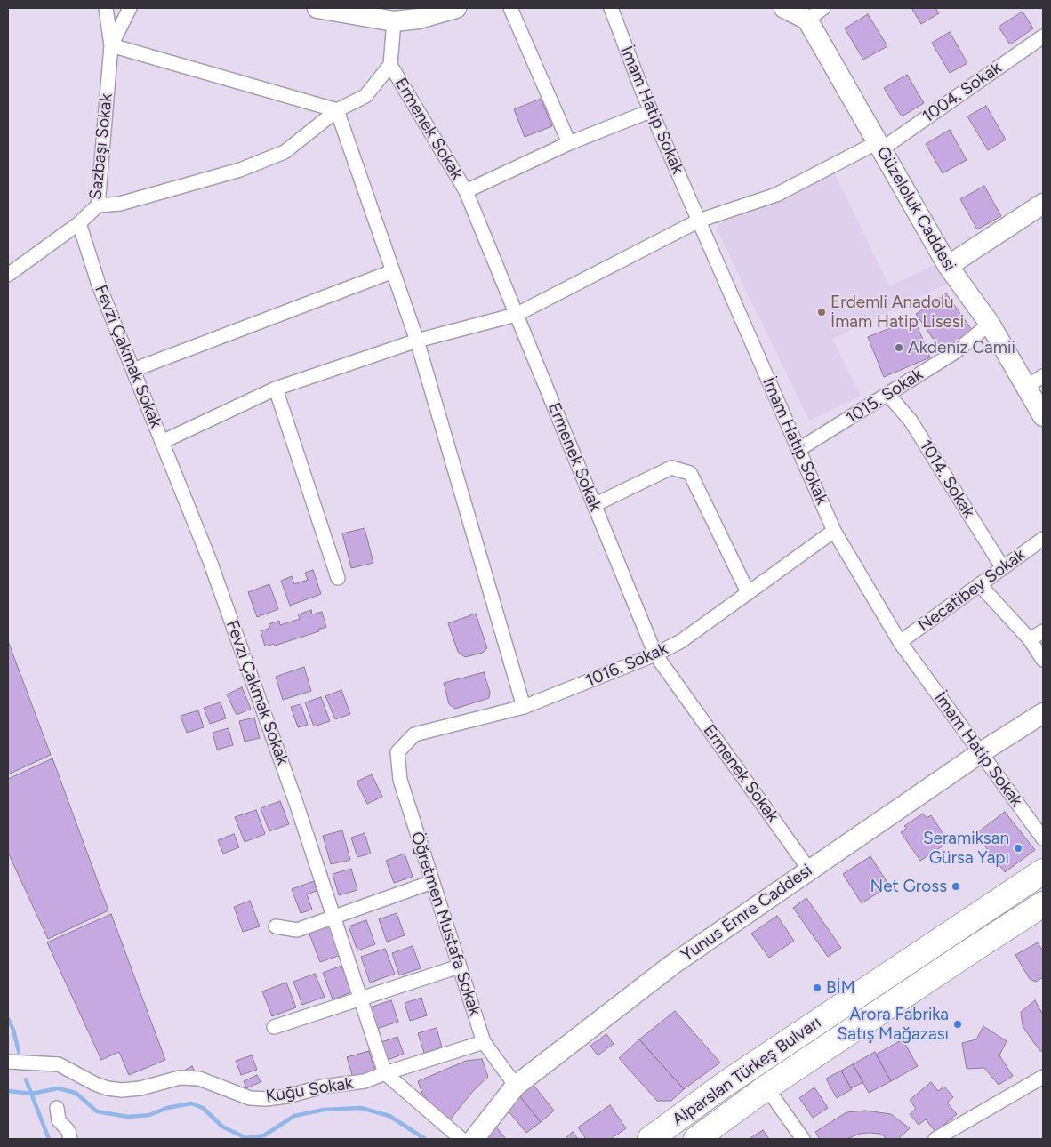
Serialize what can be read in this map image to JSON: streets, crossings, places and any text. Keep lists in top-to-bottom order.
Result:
{
  "streets": {
    "highway": ["Alparslan Türkeş Bulvarı"],
    "street": [
      "1004. Sokak",
      "İmam Hatip Sokak",
      "Ermenek Sokak",
      "Sazbaşı Sokak",
      "Güzeloluk Caddesi",
      "Fevzi Çakmak Sokak",
      "1015. Sokak",
      "1014. Sokak",
      "Necatibey Sokak",
      "1016. Sokak",
      "Yunus Emre Caddesi",
      "Öğretmen Mustafa Sokak",
      "Kuğu Sokak"
    ]
  },
  "crossings": [
    ["1004. Sokak", "İmam Hatip Sokak"],
    ["1004. Sokak", "Ermenek Sokak"],
    ["1004. Sokak", "Güzeloluk Caddesi"],
    ["1004. Sokak", "Fevzi Çakmak Sokak"],
    ["İmam Hatip Sokak", "1015. Sokak"],
    ["İmam Hatip Sokak", "Necatibey Sokak"],
    ["İmam Hatip Sokak", "1016. Sokak"],
    ["İmam Hatip Sokak", "Yunus Emre Caddesi"],
    ["Ermenek Sokak", "1016. Sokak"],
    ["Ermenek Sokak", "Yunus Emre Caddesi"],
    ["Sazbaşı Sokak", "Fevzi Çakmak Sokak"],
    ["Güzeloluk Caddesi", "1015. Sokak"],
    ["Fevzi Çakmak Sokak", "Kuğu Sokak"],
    ["1015. Sokak", "1014. Sokak"],
    ["1014. Sokak", "Necatibey Sokak"],
    ["1016. Sokak", "Öğretmen Mustafa Sokak"],
    ["Yunus Emre Caddesi", "Öğretmen Mustafa Sokak"],
    ["Öğretmen Mustafa Sokak", "Kuğu Sokak"]
  ],
  "places": [
    "Erdemli Anadolu İmam Hatip Lisesi",
    "Akdeniz Camii",
    "Seramiksan Gürsa Yapı",
    "Net Gross",
    "BİM",
    "Arora Fabrika Satış Mağazası"
  ]
}
